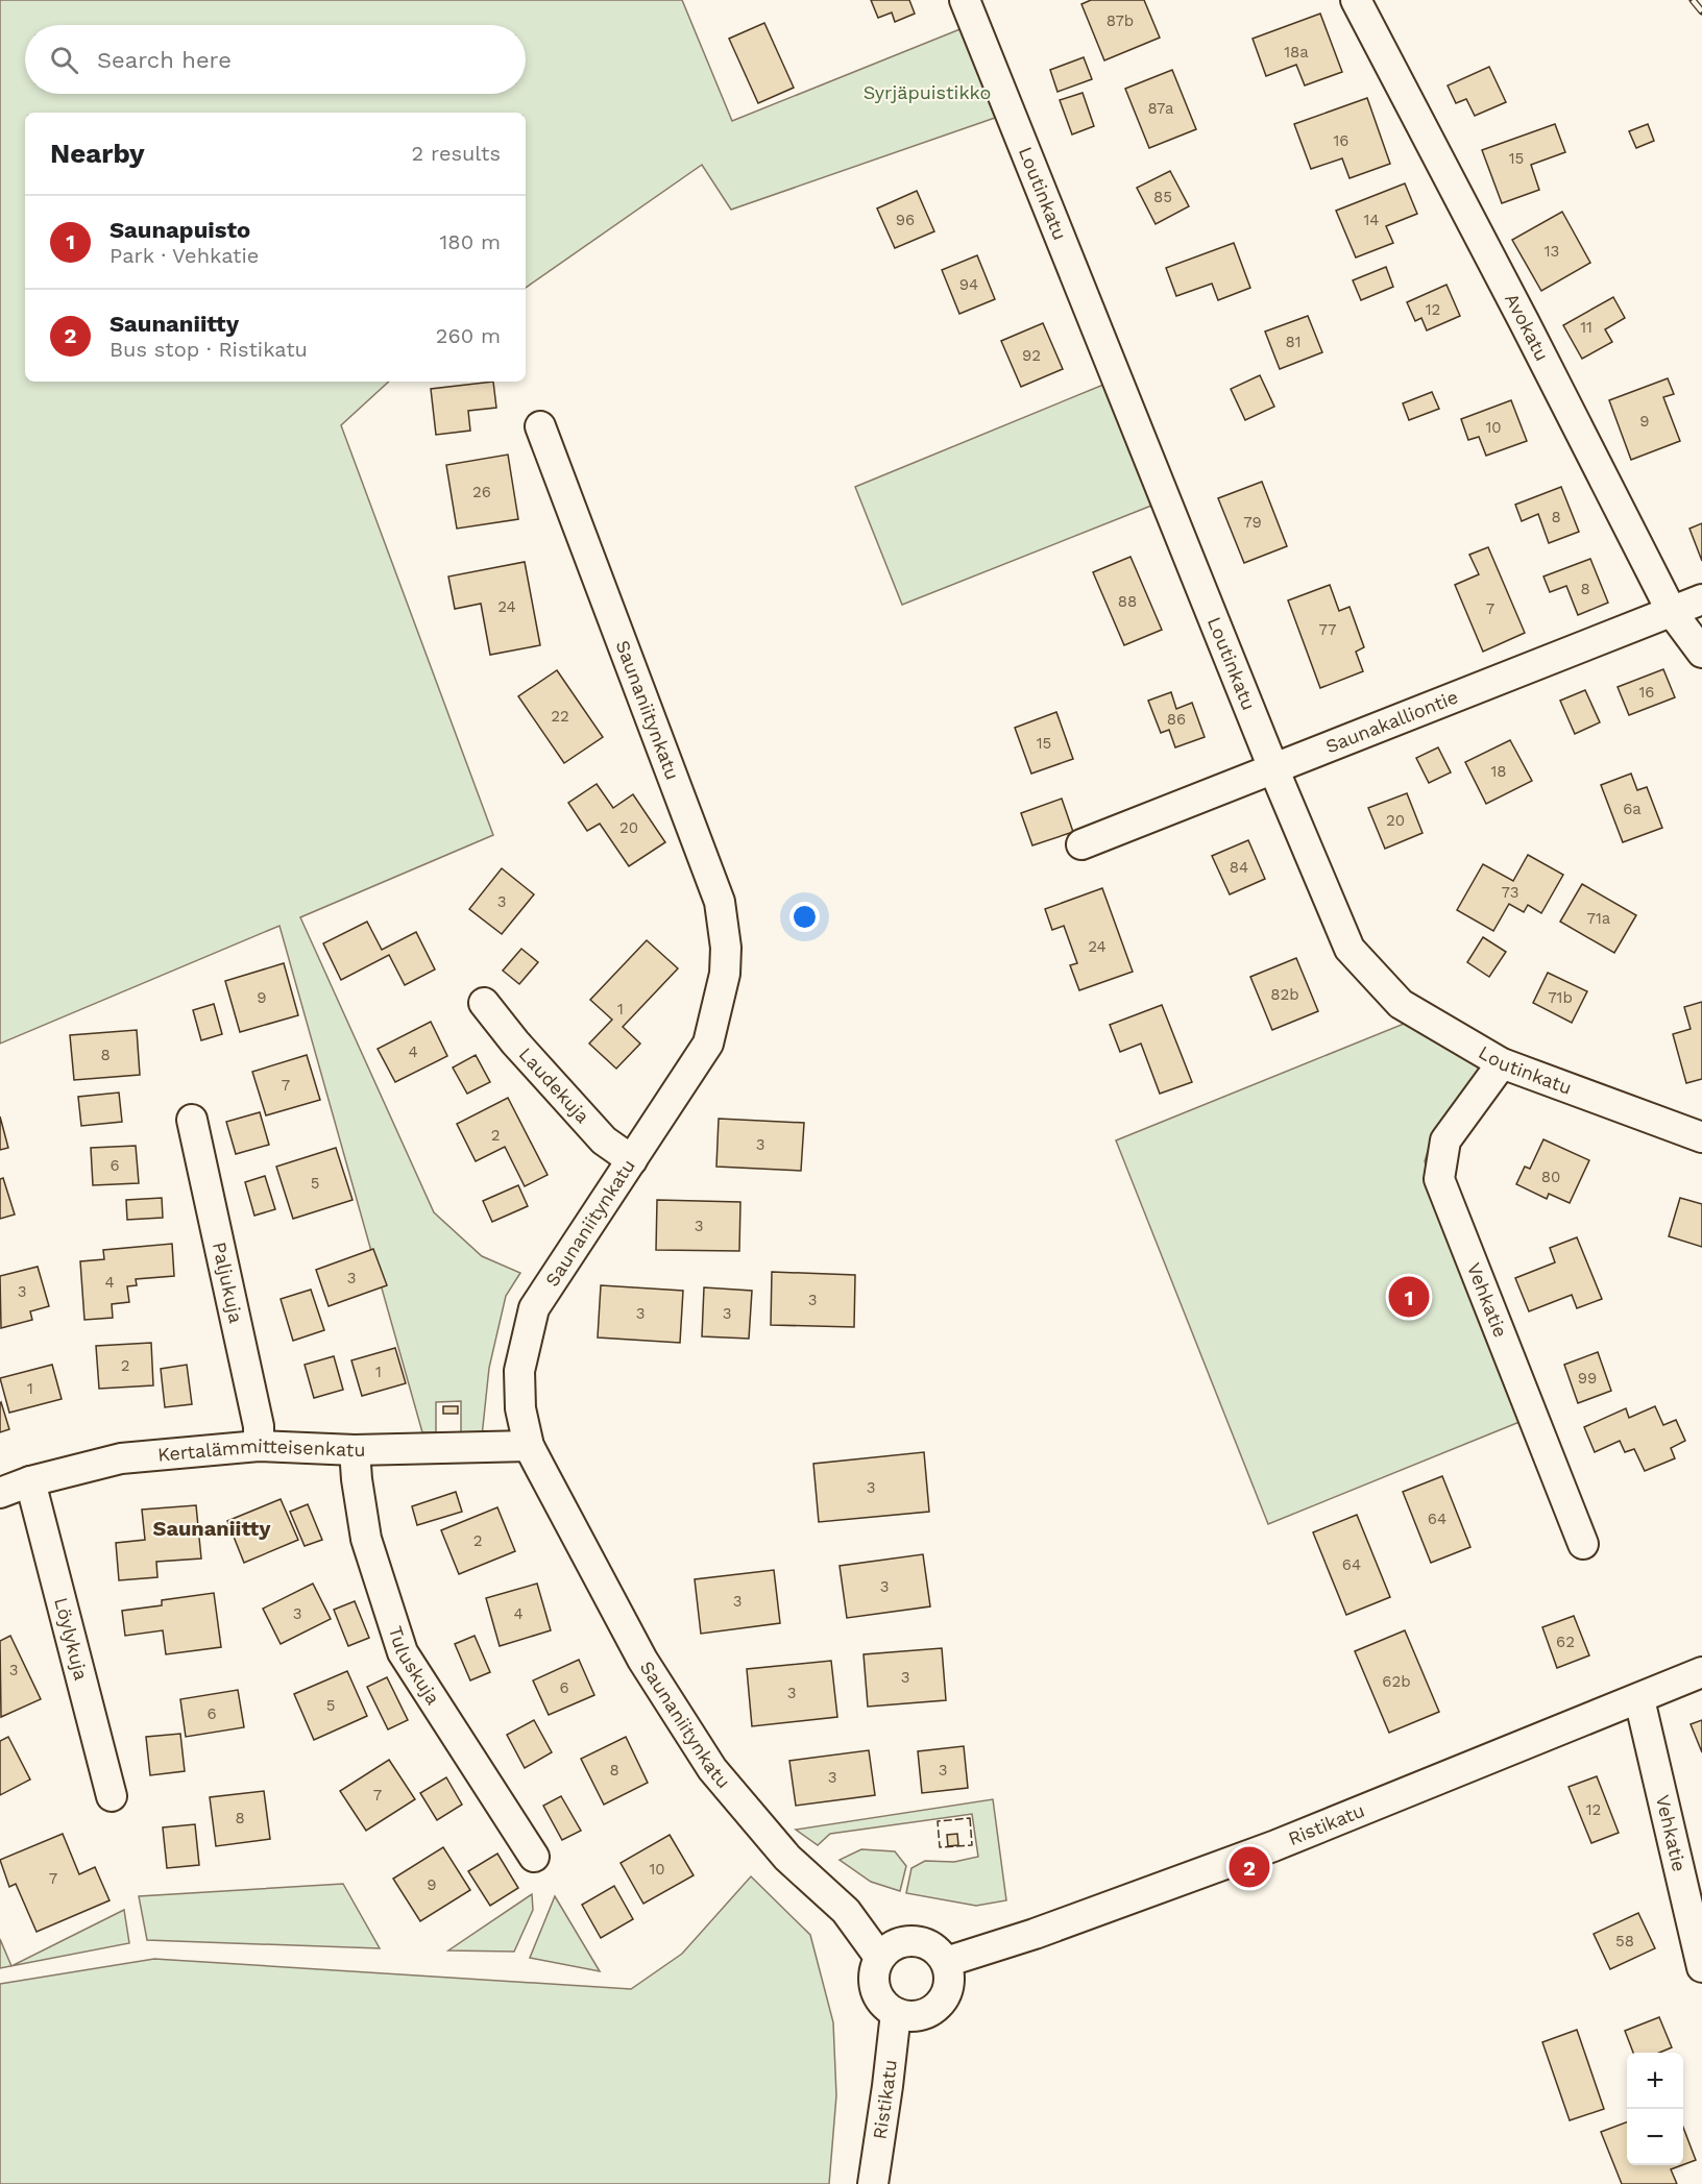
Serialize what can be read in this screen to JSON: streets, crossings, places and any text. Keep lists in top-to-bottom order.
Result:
{
  "streets": {
    "street": [
      "Loutinkatu",
      "Avokatu",
      "Saunaniitynkatu",
      "Saunakalliontie",
      "Laudekuja",
      "Paljukuja",
      "Vehkatie",
      "Kertalämmitteisenkatu",
      "Löylykuja",
      "Tuluskuja",
      "Ristikatu"
    ]
  },
  "crossings": [
    ["Loutinkatu", "Saunakalliontie"],
    ["Loutinkatu", "Vehkatie"],
    ["Avokatu", "Saunakalliontie"],
    ["Saunaniitynkatu", "Laudekuja"],
    ["Saunaniitynkatu", "Kertalämmitteisenkatu"],
    ["Saunaniitynkatu", "Ristikatu"],
    ["Paljukuja", "Kertalämmitteisenkatu"],
    ["Vehkatie", "Ristikatu"],
    ["Kertalämmitteisenkatu", "Löylykuja"],
    ["Kertalämmitteisenkatu", "Tuluskuja"]
  ],
  "districts": ["Saunaniitty"],
  "parks": ["Syrjäpuistikko"],
  "house_numbers": [
    "87b",
    "18a",
    "87a",
    "16",
    "15",
    "85",
    "96",
    "14",
    "13",
    "94",
    "12",
    "11",
    "81",
    "92",
    "9",
    "10",
    "26",
    "8",
    "79",
    "8",
    "88",
    "24",
    "7",
    "77",
    "16",
    "22",
    "86",
    "15",
    "18",
    "6a",
    "20",
    "20",
    "84",
    "73",
    "3",
    "71a",
    "24",
    "82b",
    "9",
    "71b",
    "1",
    "4",
    "8",
    "7",
    "2",
    "3",
    "6",
    "80",
    "5",
    "3",
    "3",
    "4",
    "3",
    "3",
    "3",
    "3",
    "2",
    "1",
    "99",
    "1",
    "3",
    "64",
    "2",
    "64",
    "3",
    "3",
    "3",
    "4",
    "62",
    "3",
    "3",
    "62b",
    "6",
    "3",
    "5",
    "6",
    "8",
    "3",
    "3",
    "7",
    "12",
    "8",
    "10",
    "7",
    "9",
    "58"
  ],
  "page": {
    "search": "Search here",
    "heading": ["Nearby", "2 results"],
    "list": [
      {
        "mark": "1",
        "name": "Saunapuisto",
        "note": "Park · Vehkatie",
        "value": "180 m"
      },
      {
        "mark": "2",
        "name": "Saunaniitty",
        "note": "Bus stop · Ristikatu",
        "value": "260 m"
      }
    ],
    "pins": ["1", "2"],
    "map_buttons": ["+", "−"]
  }
}
